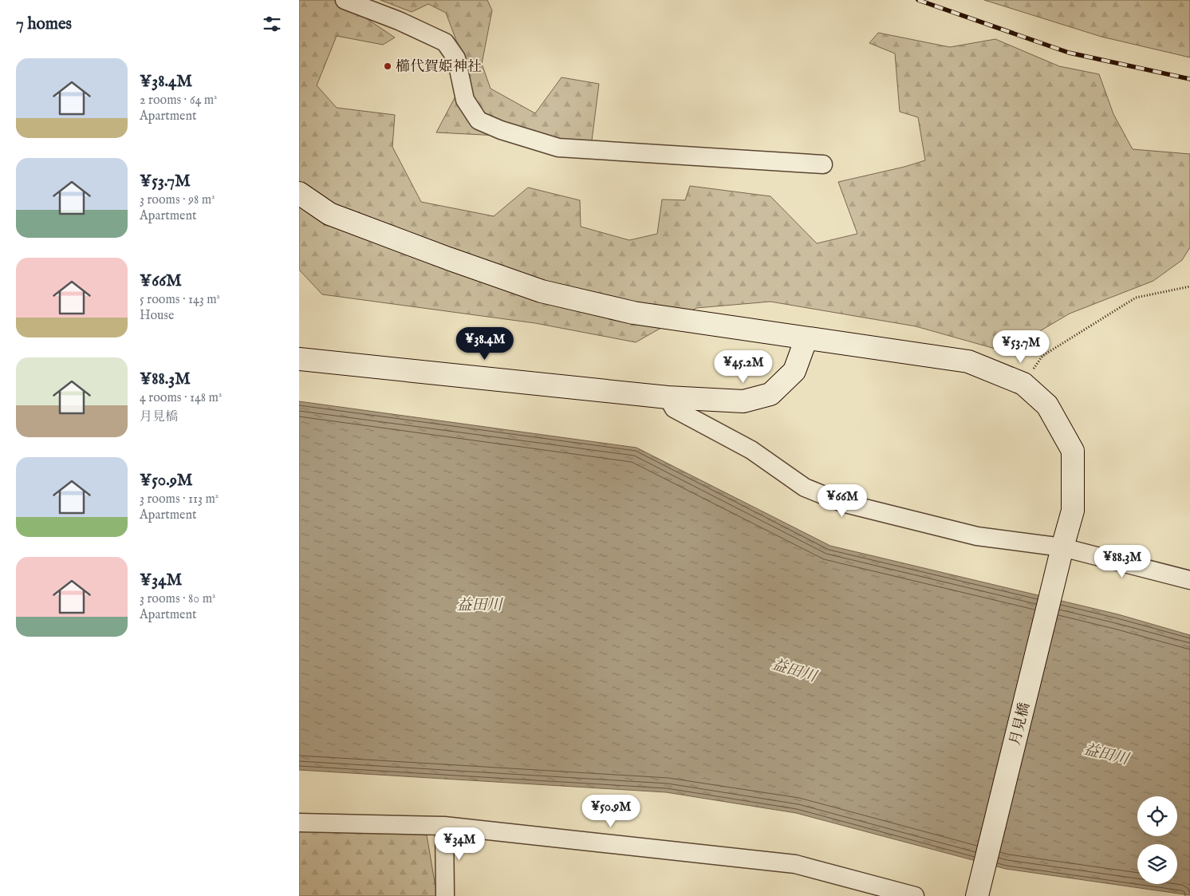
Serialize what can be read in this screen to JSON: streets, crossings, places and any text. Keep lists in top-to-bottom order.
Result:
{
  "streets": {
    "street": ["月見橋"]
  },
  "water": ["益田川"],
  "places": ["櫛代賀姫神社"],
  "page": {
    "heading": "7 homes",
    "list": [
      {
        "name": "¥38.4M",
        "note": "2 rooms · 64 m² · Apartment"
      },
      {
        "name": "¥53.7M",
        "note": "3 rooms · 98 m² · Apartment"
      },
      {
        "name": "¥66M",
        "note": "5 rooms · 143 m² · House"
      },
      {
        "name": "¥88.3M",
        "note": "4 rooms · 148 m² · 月見橋"
      },
      {
        "name": "¥50.9M",
        "note": "3 rooms · 113 m² · Apartment"
      },
      {
        "name": "¥34M",
        "note": "3 rooms · 80 m² · Apartment"
      }
    ],
    "price": [
      "¥38.4M",
      "¥53.7M",
      "¥45.2M",
      "¥66M",
      "¥88.3M",
      "¥50.9M",
      "¥34M"
    ]
  }
}
